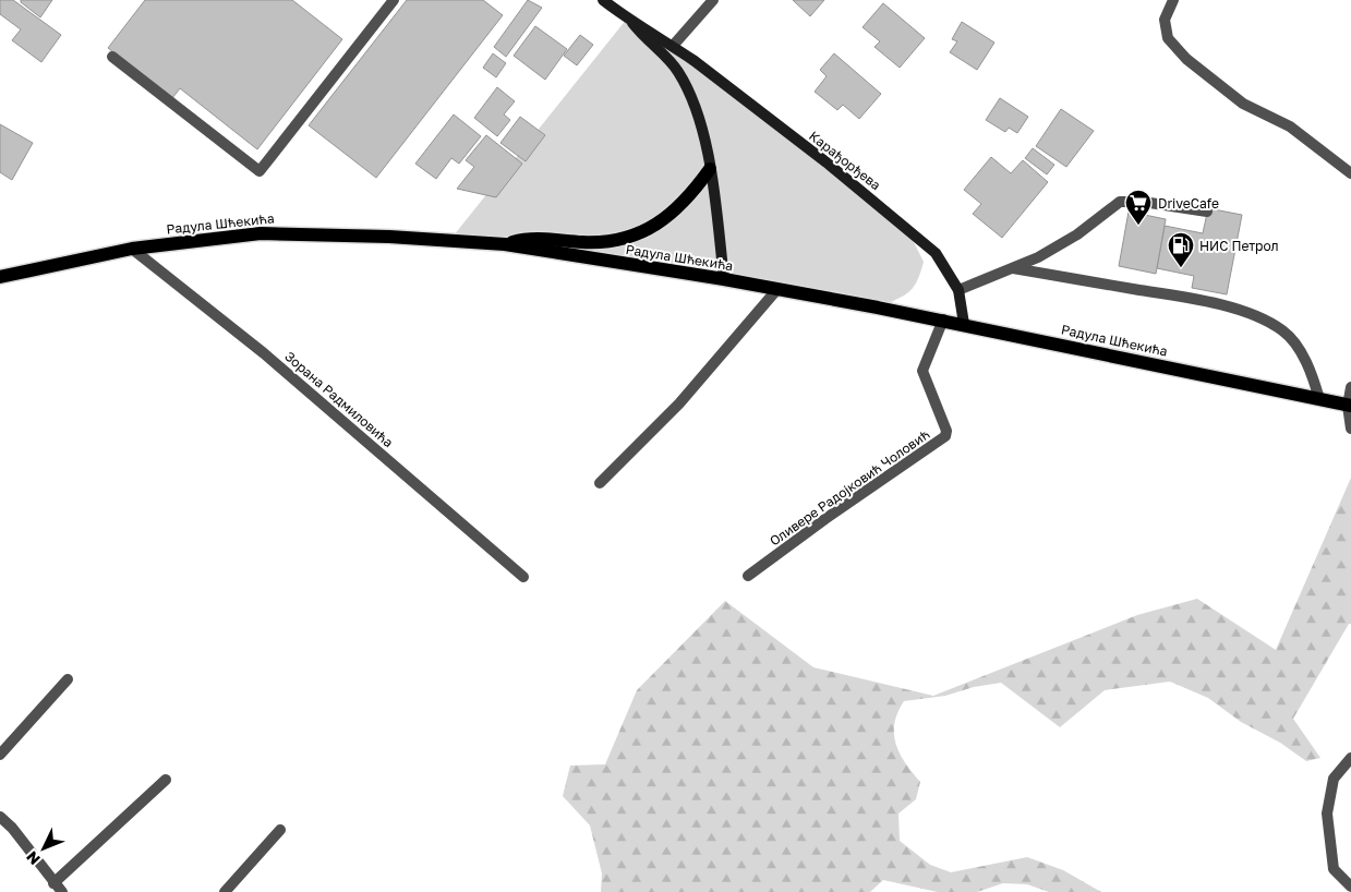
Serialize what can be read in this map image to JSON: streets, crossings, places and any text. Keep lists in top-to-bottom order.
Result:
{
  "streets": {
    "main road": ["Радула Шћекића"],
    "street": ["Карађорђева", "Зорана Радмиловића", "Оливере Радојковић Чоловић"]
  },
  "crossings": [
    ["Карађорђева", "Радула Шћекића"],
    ["Радула Шћекића", "Зорана Радмиловића"],
    ["Радула Шћекића", "Оливере Радојковић Чоловић"]
  ],
  "places": {
    "supermarket": ["DriveCafe"],
    "fuel station": ["НИС Петрол"]
  },
  "north": "bottom left"
}
